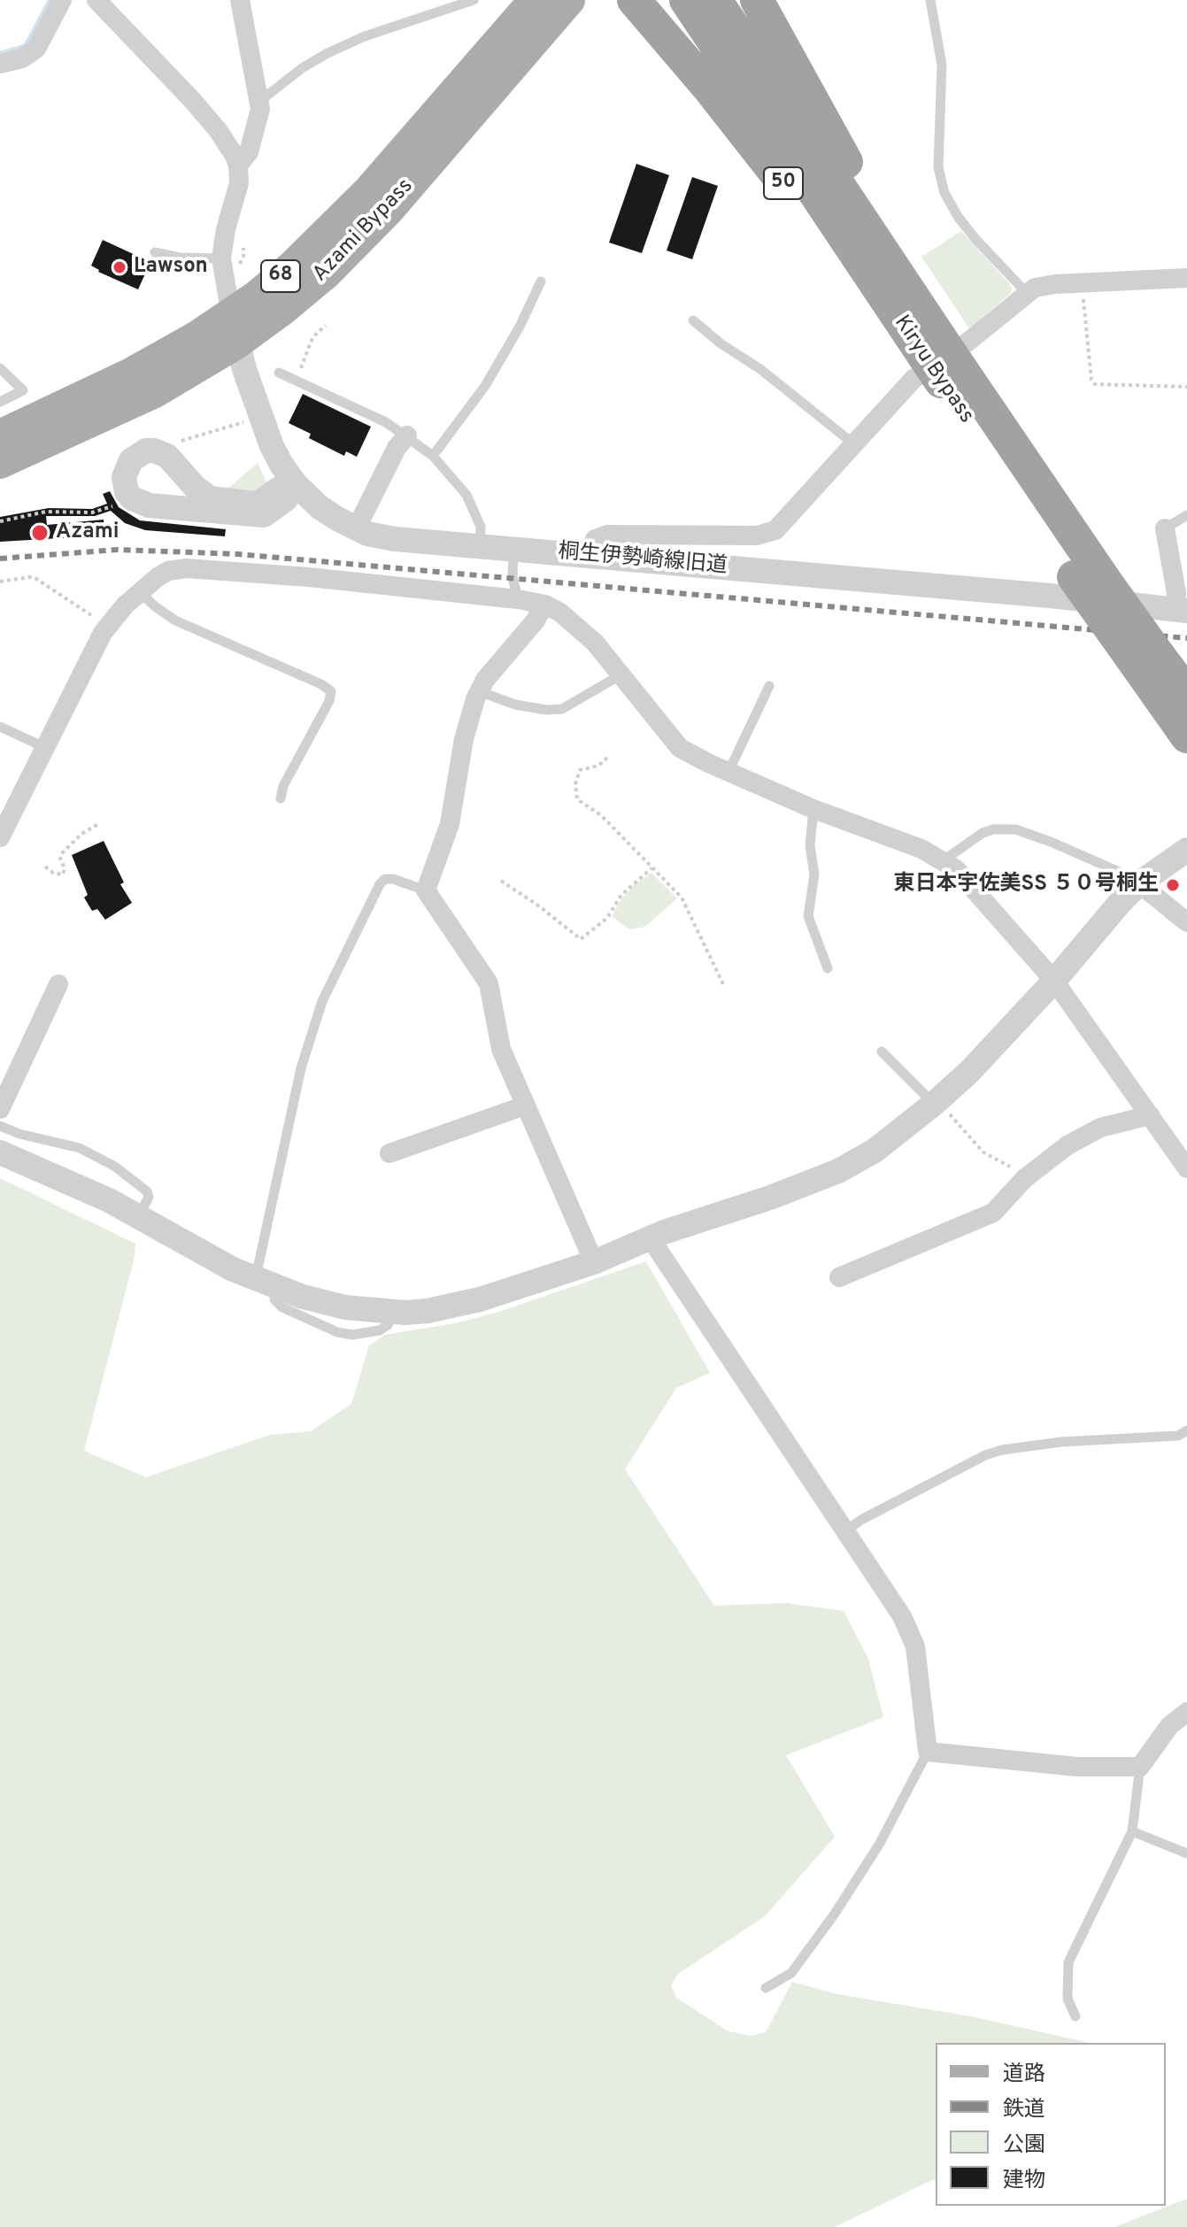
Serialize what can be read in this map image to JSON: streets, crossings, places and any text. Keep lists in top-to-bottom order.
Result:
{
  "streets": {
    "highway": ["50", "Kiryu Bypass"],
    "main road": ["Azami Bypass", "68"],
    "street": ["桐生伊勢崎線旧道"]
  },
  "crossings": [
    ["50", "Kiryu Bypass"],
    ["Azami Bypass", "桐生伊勢崎線旧道"]
  ],
  "places": ["Lawson", "Azami", "東日本宇佐美SS ５０号桐生"],
  "legend": [
    "道路",
    "鉄道",
    "公園",
    "建物"
  ]
}
